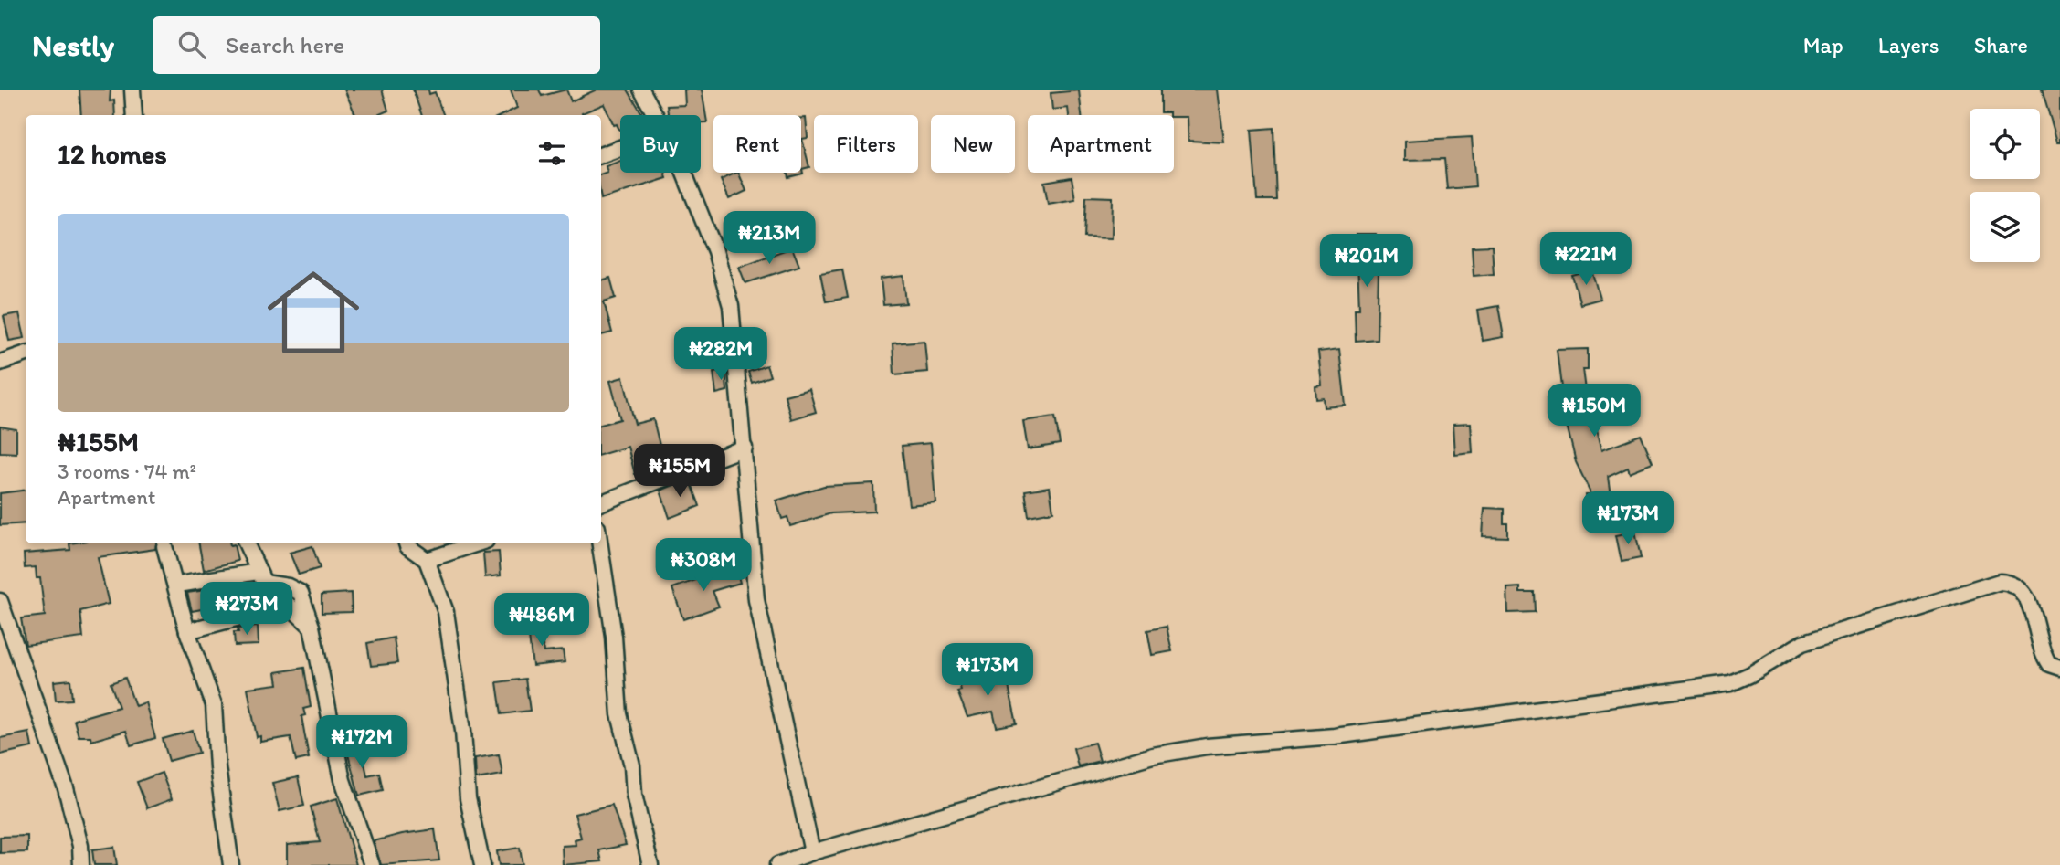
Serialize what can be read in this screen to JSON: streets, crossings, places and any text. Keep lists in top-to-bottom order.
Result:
{
  "page": {
    "header": "Nestly",
    "search": "Search here",
    "nav": ["Map", "Layers", "Share"],
    "chip": [
      "Buy",
      "Rent",
      "Filters",
      "New",
      "Apartment"
    ],
    "heading": "12 homes",
    "list": [
      {
        "name": "₦155M",
        "note": "3 rooms · 74 m² · Apartment"
      }
    ],
    "price": [
      "₦213M",
      "₦221M",
      "₦201M",
      "₦282M",
      "₦150M",
      "₦155M",
      "₦173M",
      "₦308M",
      "₦273M",
      "₦486M",
      "₦173M",
      "₦172M"
    ]
  }
}
